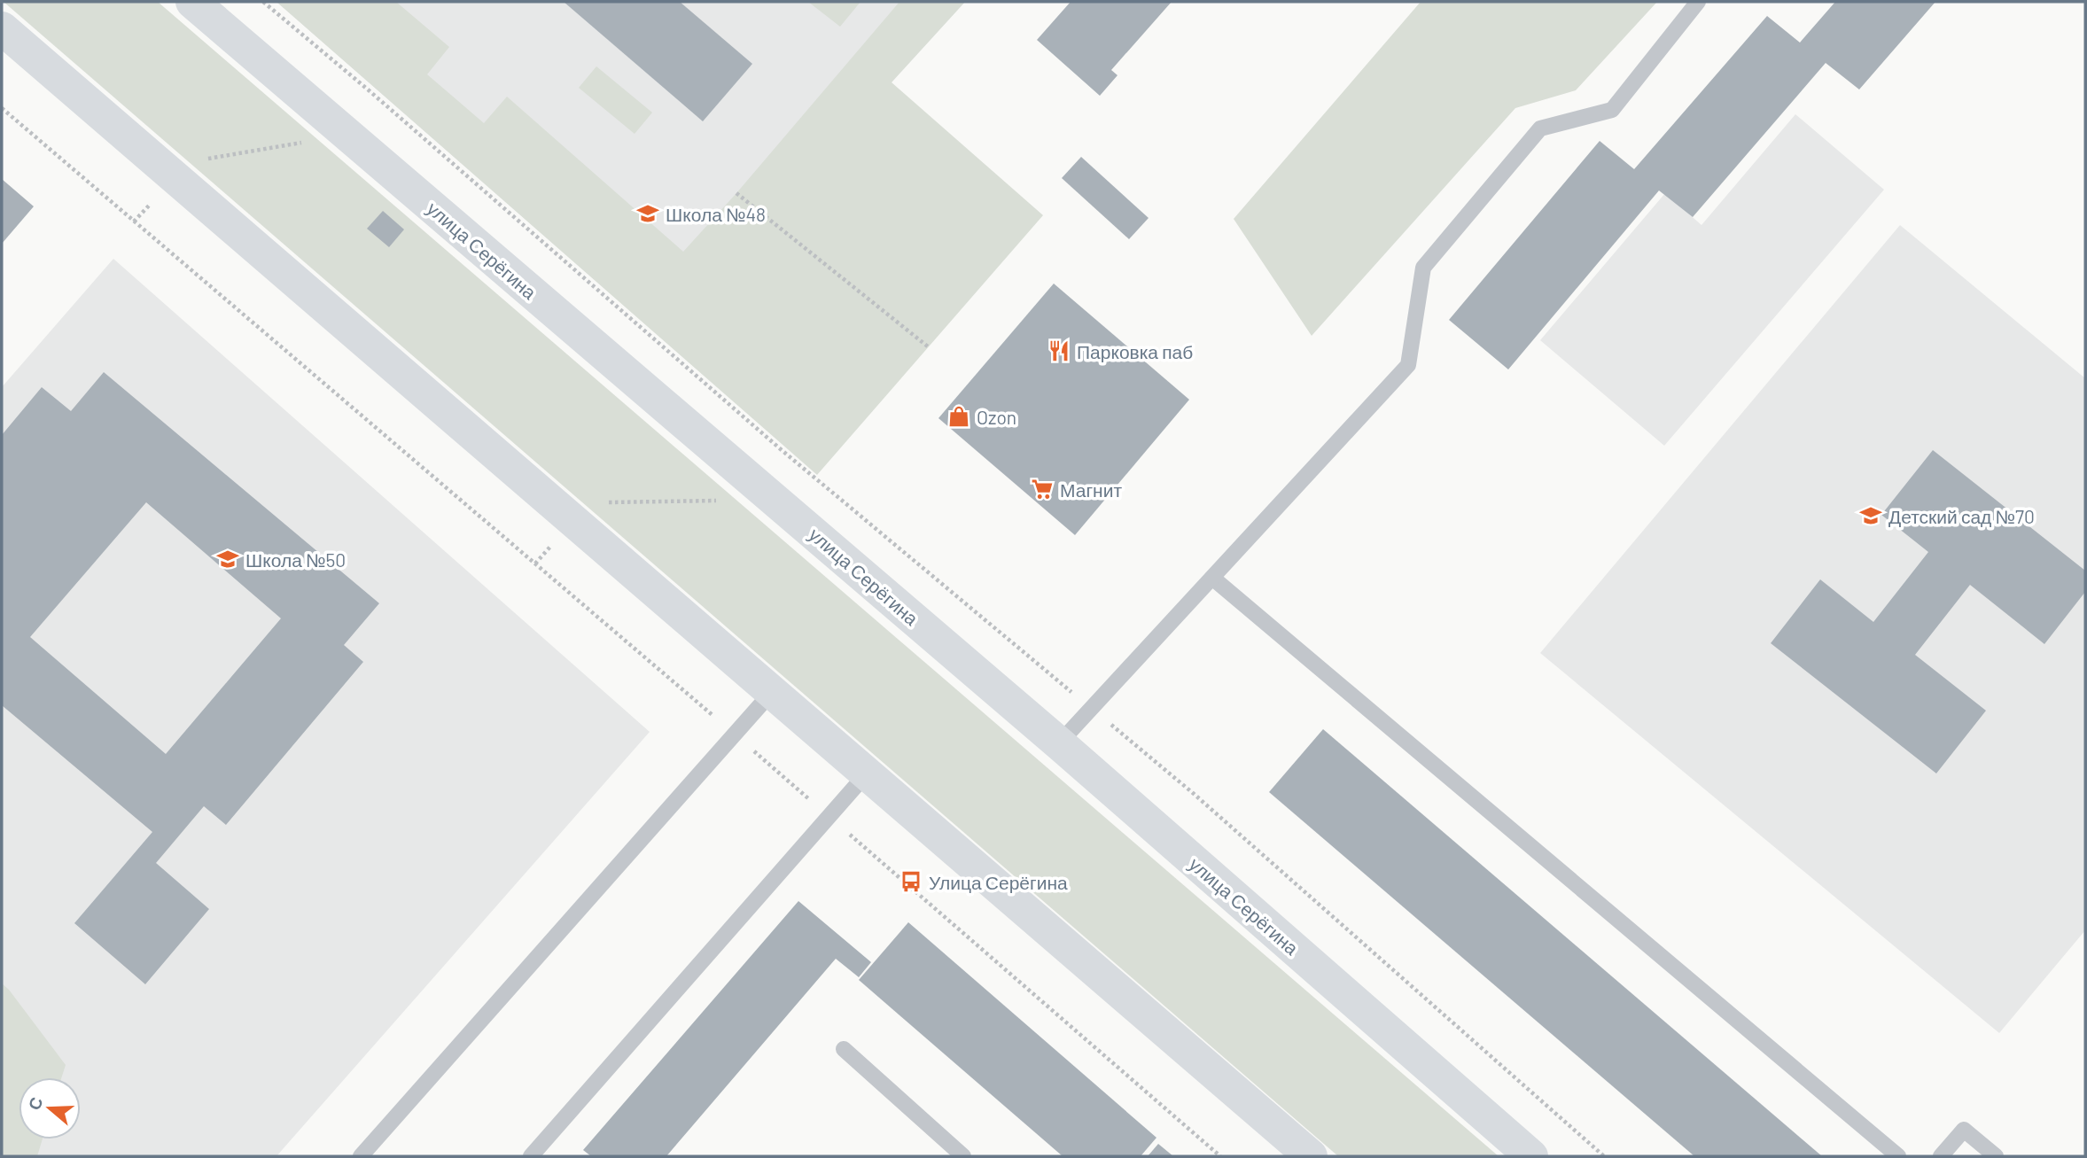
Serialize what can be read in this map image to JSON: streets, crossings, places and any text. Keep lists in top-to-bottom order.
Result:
{
  "streets": {
    "main road": ["улица Серёгина"]
  },
  "places": {
    "school or university": ["Школа №48", "Детский сад №70", "Школа №50"],
    "restaurant": ["Парковка паб"],
    "shop": ["Ozon"],
    "supermarket": ["Магнит"],
    "bus stop": ["Улица Серёгина"]
  },
  "north": "left"
}
